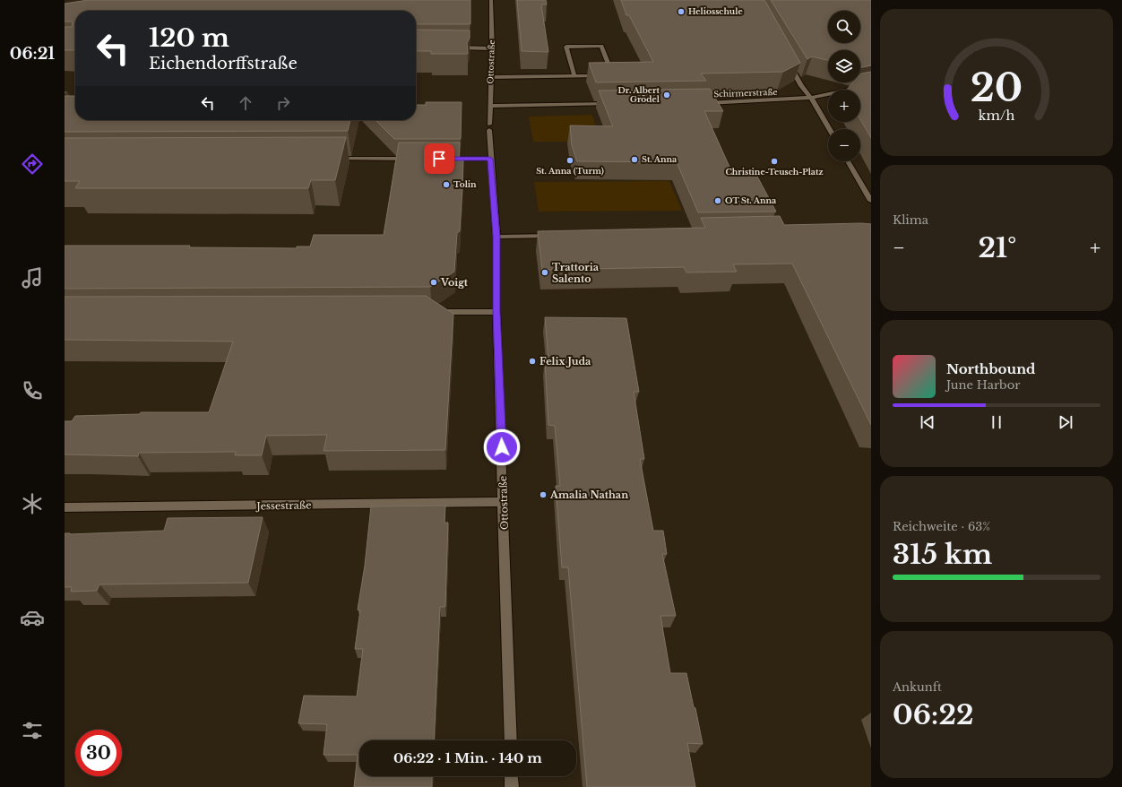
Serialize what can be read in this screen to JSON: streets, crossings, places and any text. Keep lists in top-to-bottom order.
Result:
{
  "streets": {
    "street": ["Ottostraße", "Schirmerstraße", "Jessestraße"]
  },
  "crossings": [
    ["Ottostraße", "Jessestraße"]
  ],
  "places": [
    "Heliosschule",
    "Dr. Albert Grödel",
    "St. Anna",
    "St. Anna (Turm)",
    "Christine-Teusch-Platz",
    "Tolin",
    "OT St. Anna",
    "Trattoria Salento",
    "Voigt",
    "Felix Juda",
    "Amalia Nathan"
  ],
  "page": {
    "tabs": "06:21",
    "map_buttons": ["+", "−"],
    "turn": ["120 m", "Eichendorffstraße"],
    "tile": [
      "Klima",
      ["Reichweite · 63%", "315 km"],
      ["Ankunft", "06:22"]
    ],
    "heat": ["−", "21°", "+"],
    "song": ["Northbound", "June Harbor"],
    "limit": "30",
    "trip": "06:22 · 1 Min. · 140 m",
    "gauge": ["20", "km/h"]
  }
}
